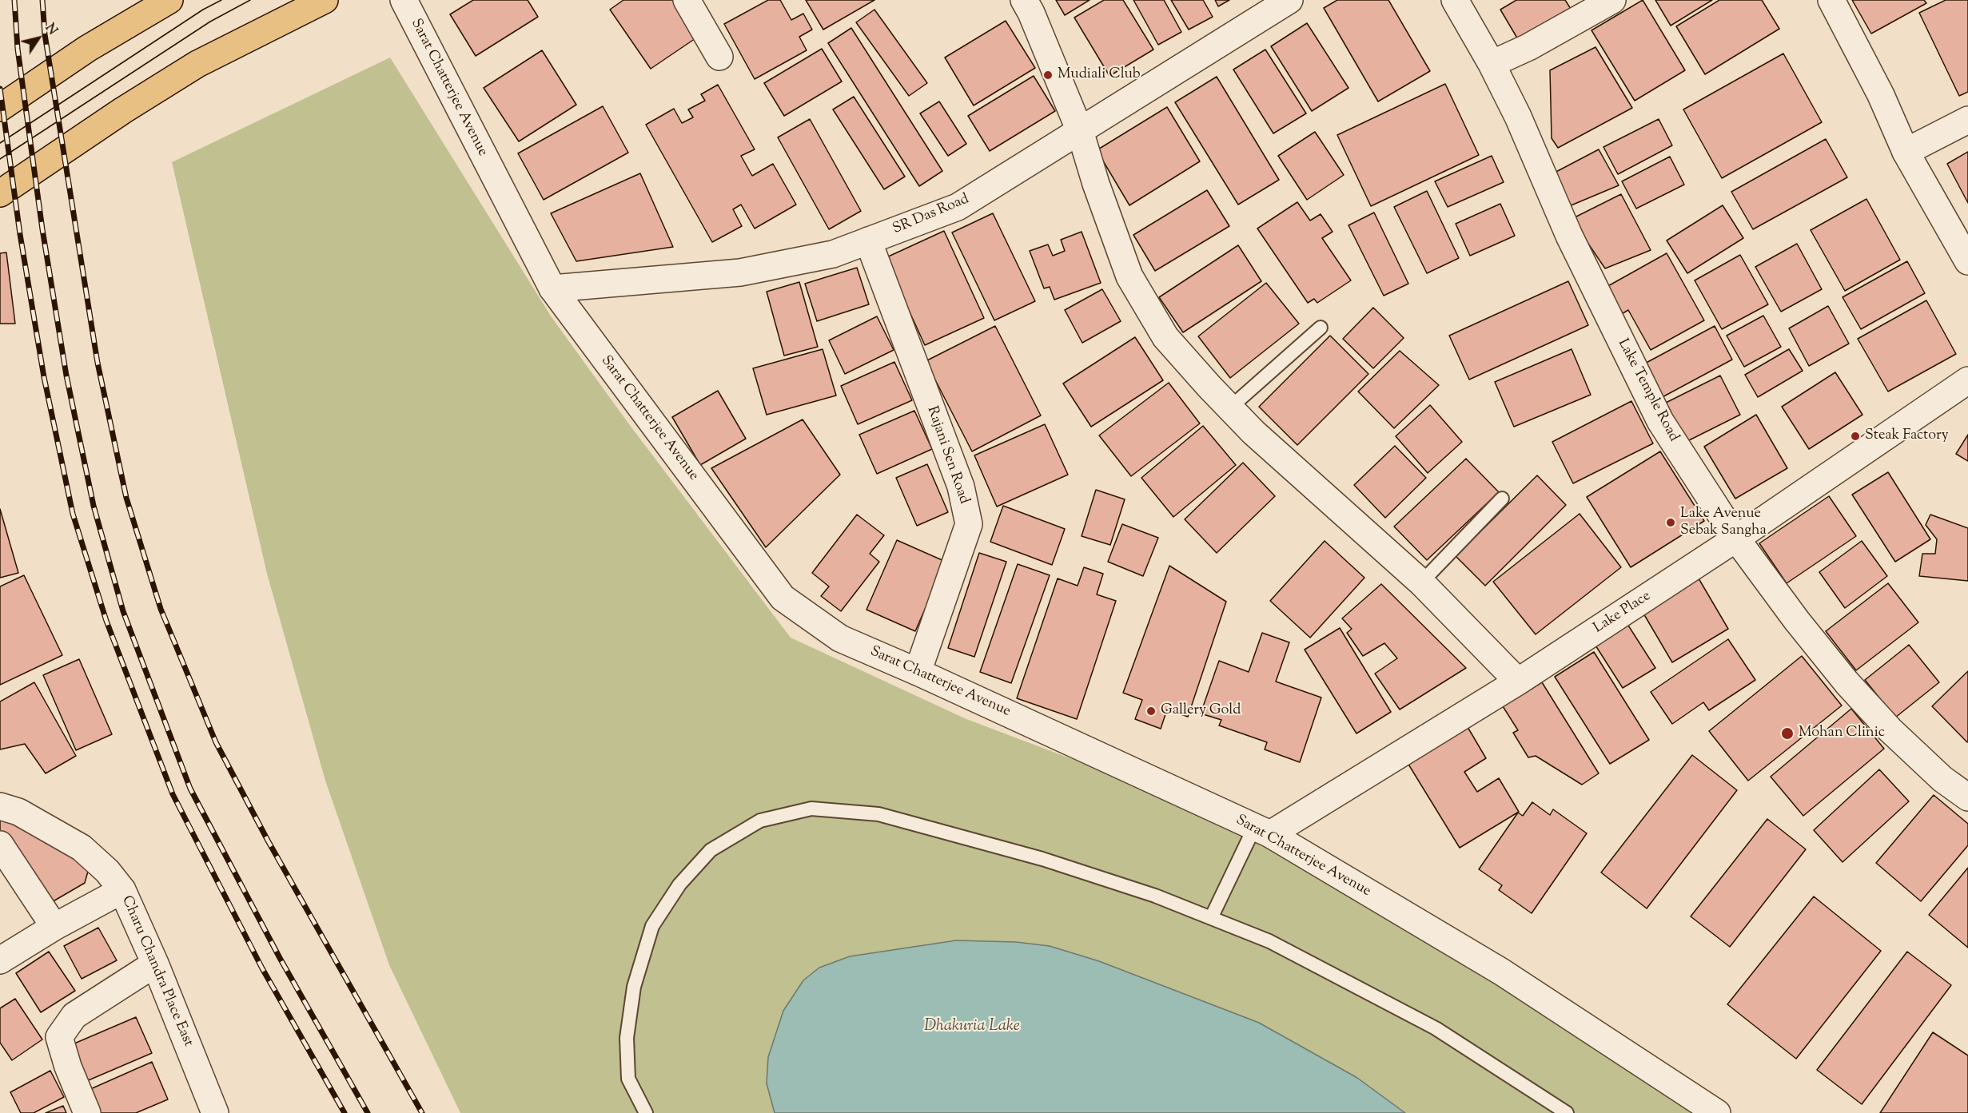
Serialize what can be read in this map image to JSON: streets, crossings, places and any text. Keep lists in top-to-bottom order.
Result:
{
  "streets": {
    "street": [
      "Sarat Chatterjee Avenue",
      "SR Das Road",
      "Lake Temple Road",
      "Rajani Sen Road",
      "Lake Place",
      "Charu Chandra Place East"
    ]
  },
  "crossings": [
    ["Sarat Chatterjee Avenue", "SR Das Road"],
    ["Sarat Chatterjee Avenue", "Rajani Sen Road"],
    ["Sarat Chatterjee Avenue", "Lake Place"],
    ["SR Das Road", "Rajani Sen Road"],
    ["Lake Temple Road", "Lake Place"]
  ],
  "water": ["Dhakuria Lake"],
  "places": [
    "Mudiali Club",
    "Steak Factory",
    "Lake Avenue Sebak Sangha",
    "Gallery Gold",
    "Mohan Clinic"
  ],
  "north": "top right"
}
